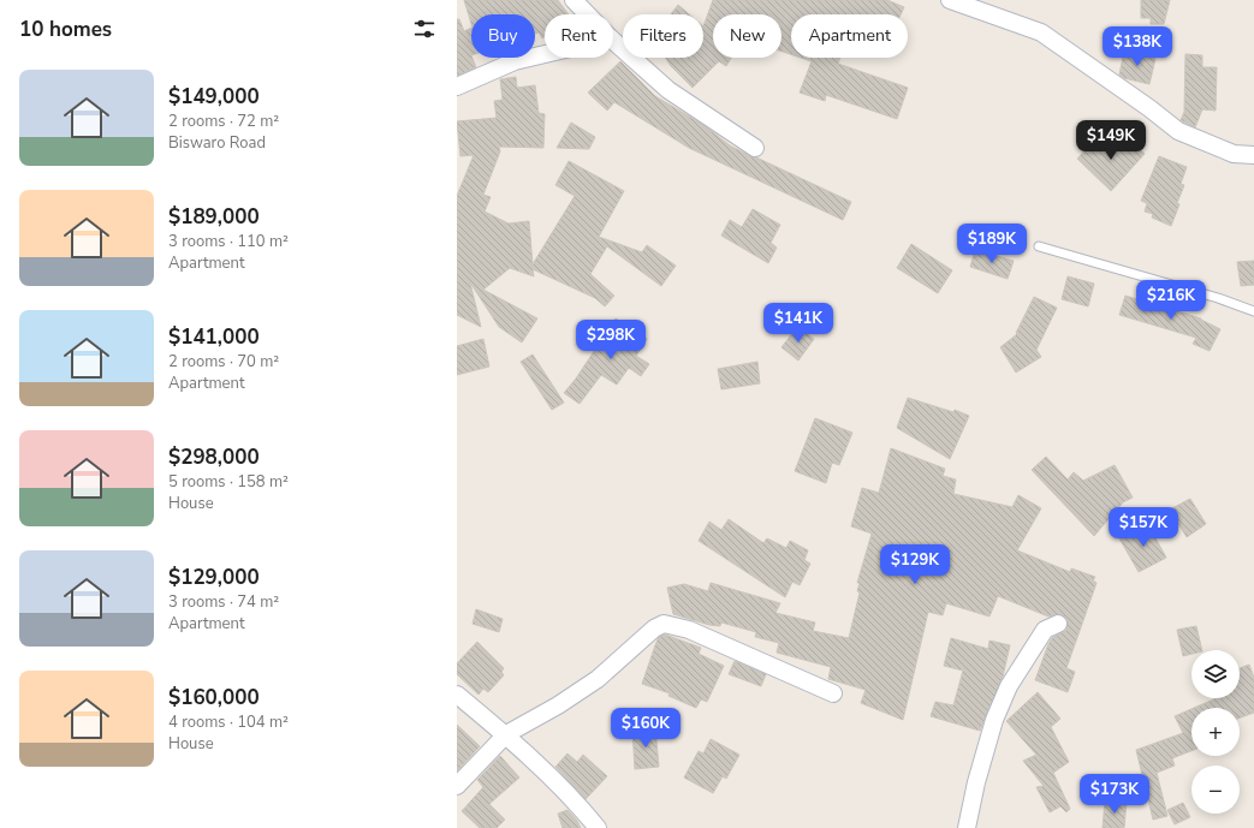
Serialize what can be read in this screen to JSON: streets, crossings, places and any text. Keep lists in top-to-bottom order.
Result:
{
  "page": {
    "heading": "10 homes",
    "chip": [
      "Buy",
      "Rent",
      "Filters",
      "New",
      "Apartment"
    ],
    "price": [
      "$138K",
      "$149K",
      "$189K",
      "$216K",
      "$141K",
      "$298K",
      "$157K",
      "$129K",
      "$160K",
      "$173K"
    ],
    "list": [
      {
        "name": "$149,000",
        "note": "2 rooms · 72 m² · Biswaro Road"
      },
      {
        "name": "$189,000",
        "note": "3 rooms · 110 m² · Apartment"
      },
      {
        "name": "$141,000",
        "note": "2 rooms · 70 m² · Apartment"
      },
      {
        "name": "$298,000",
        "note": "5 rooms · 158 m² · House"
      },
      {
        "name": "$129,000",
        "note": "3 rooms · 74 m² · Apartment"
      },
      {
        "name": "$160,000",
        "note": "4 rooms · 104 m² · House"
      }
    ],
    "map_buttons": ["+", "−"]
  }
}
